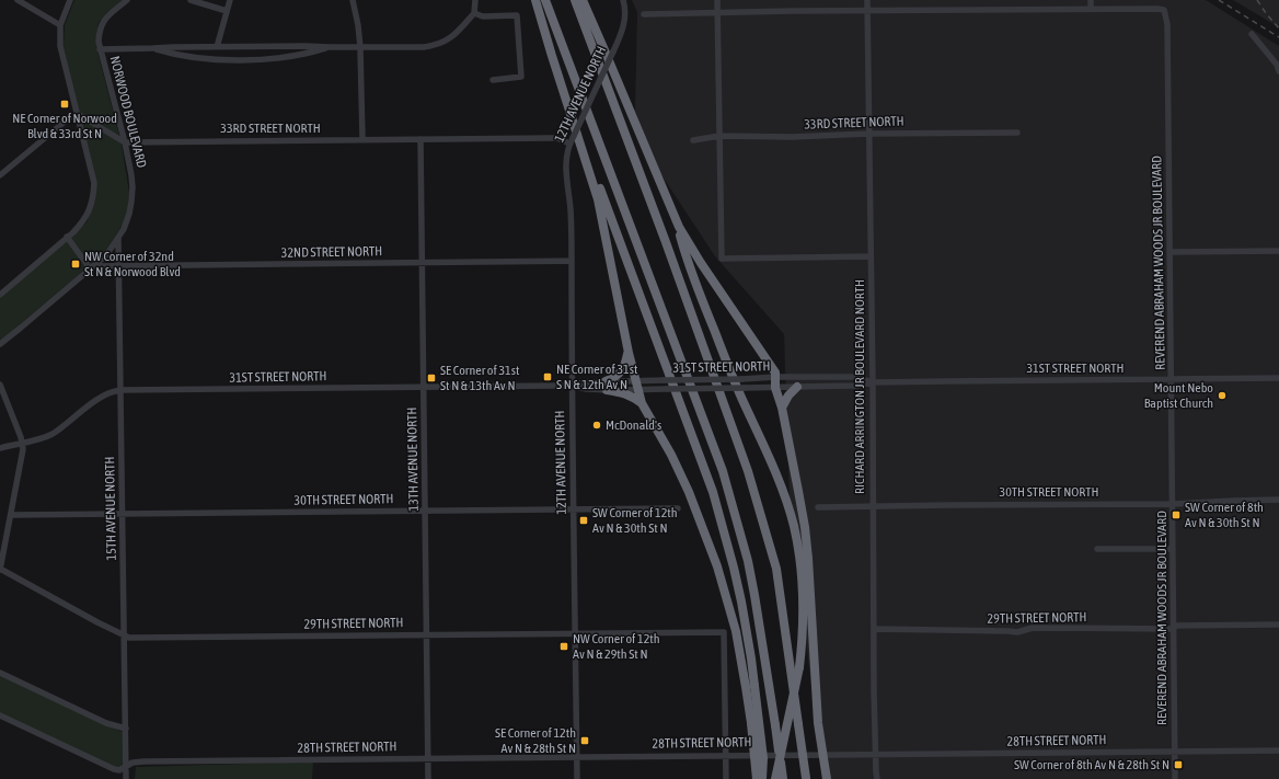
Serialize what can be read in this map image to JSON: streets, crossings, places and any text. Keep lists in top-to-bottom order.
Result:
{
  "streets": {
    "street": [
      "12TH AVENUE NORTH",
      "NORWOOD BOULEVARD",
      "33RD STREET NORTH",
      "32ND STREET NORTH",
      "REVEREND ABRAHAM WOODS JR BOULEVARD",
      "31ST STREET NORTH",
      "RICHARD ARRINGTON JR BOULEVARD NORTH",
      "13TH AVENUE NORTH",
      "30TH STREET NORTH",
      "15TH AVENUE NORTH",
      "29TH STREET NORTH",
      "28TH STREET NORTH"
    ]
  },
  "crossings": [
    ["12TH AVENUE NORTH", "33RD STREET NORTH"],
    ["12TH AVENUE NORTH", "32ND STREET NORTH"],
    ["12TH AVENUE NORTH", "31ST STREET NORTH"],
    ["12TH AVENUE NORTH", "30TH STREET NORTH"],
    ["12TH AVENUE NORTH", "29TH STREET NORTH"],
    ["12TH AVENUE NORTH", "28TH STREET NORTH"],
    ["NORWOOD BOULEVARD", "33RD STREET NORTH"],
    ["NORWOOD BOULEVARD", "32ND STREET NORTH"],
    ["NORWOOD BOULEVARD", "15TH AVENUE NORTH"],
    ["33RD STREET NORTH", "RICHARD ARRINGTON JR BOULEVARD NORTH"],
    ["33RD STREET NORTH", "13TH AVENUE NORTH"],
    ["32ND STREET NORTH", "13TH AVENUE NORTH"],
    ["32ND STREET NORTH", "15TH AVENUE NORTH"],
    ["REVEREND ABRAHAM WOODS JR BOULEVARD", "31ST STREET NORTH"],
    ["REVEREND ABRAHAM WOODS JR BOULEVARD", "30TH STREET NORTH"],
    ["REVEREND ABRAHAM WOODS JR BOULEVARD", "29TH STREET NORTH"],
    ["REVEREND ABRAHAM WOODS JR BOULEVARD", "28TH STREET NORTH"],
    ["31ST STREET NORTH", "RICHARD ARRINGTON JR BOULEVARD NORTH"],
    ["31ST STREET NORTH", "13TH AVENUE NORTH"],
    ["31ST STREET NORTH", "15TH AVENUE NORTH"],
    ["RICHARD ARRINGTON JR BOULEVARD NORTH", "30TH STREET NORTH"],
    ["RICHARD ARRINGTON JR BOULEVARD NORTH", "29TH STREET NORTH"],
    ["RICHARD ARRINGTON JR BOULEVARD NORTH", "28TH STREET NORTH"],
    ["13TH AVENUE NORTH", "30TH STREET NORTH"],
    ["13TH AVENUE NORTH", "29TH STREET NORTH"],
    ["13TH AVENUE NORTH", "28TH STREET NORTH"],
    ["30TH STREET NORTH", "15TH AVENUE NORTH"],
    ["15TH AVENUE NORTH", "29TH STREET NORTH"],
    ["15TH AVENUE NORTH", "28TH STREET NORTH"],
    ["29TH STREET NORTH", "28TH STREET NORTH"]
  ],
  "places": {
    "transit": [
      "NE Corner of Norwood Blvd & 33rd St N",
      "NW Corner of 32nd St N & Norwood Blvd",
      "NE Corner of 31st S N & 12th Av N",
      "SE Corner of 31st St N & 13th Av N",
      "SW Corner of 8th Av N & 30th St N",
      "SW Corner of 12th Av N & 30th St N",
      "NW Corner of 12th Av N & 29th St N",
      "SE Corner of 12th Av N & 28th St N",
      "SW Corner of 8th Av N & 28th St N"
    ],
    "other": ["Mount Nebo Baptist Church", "McDonald's"]
  }
}
